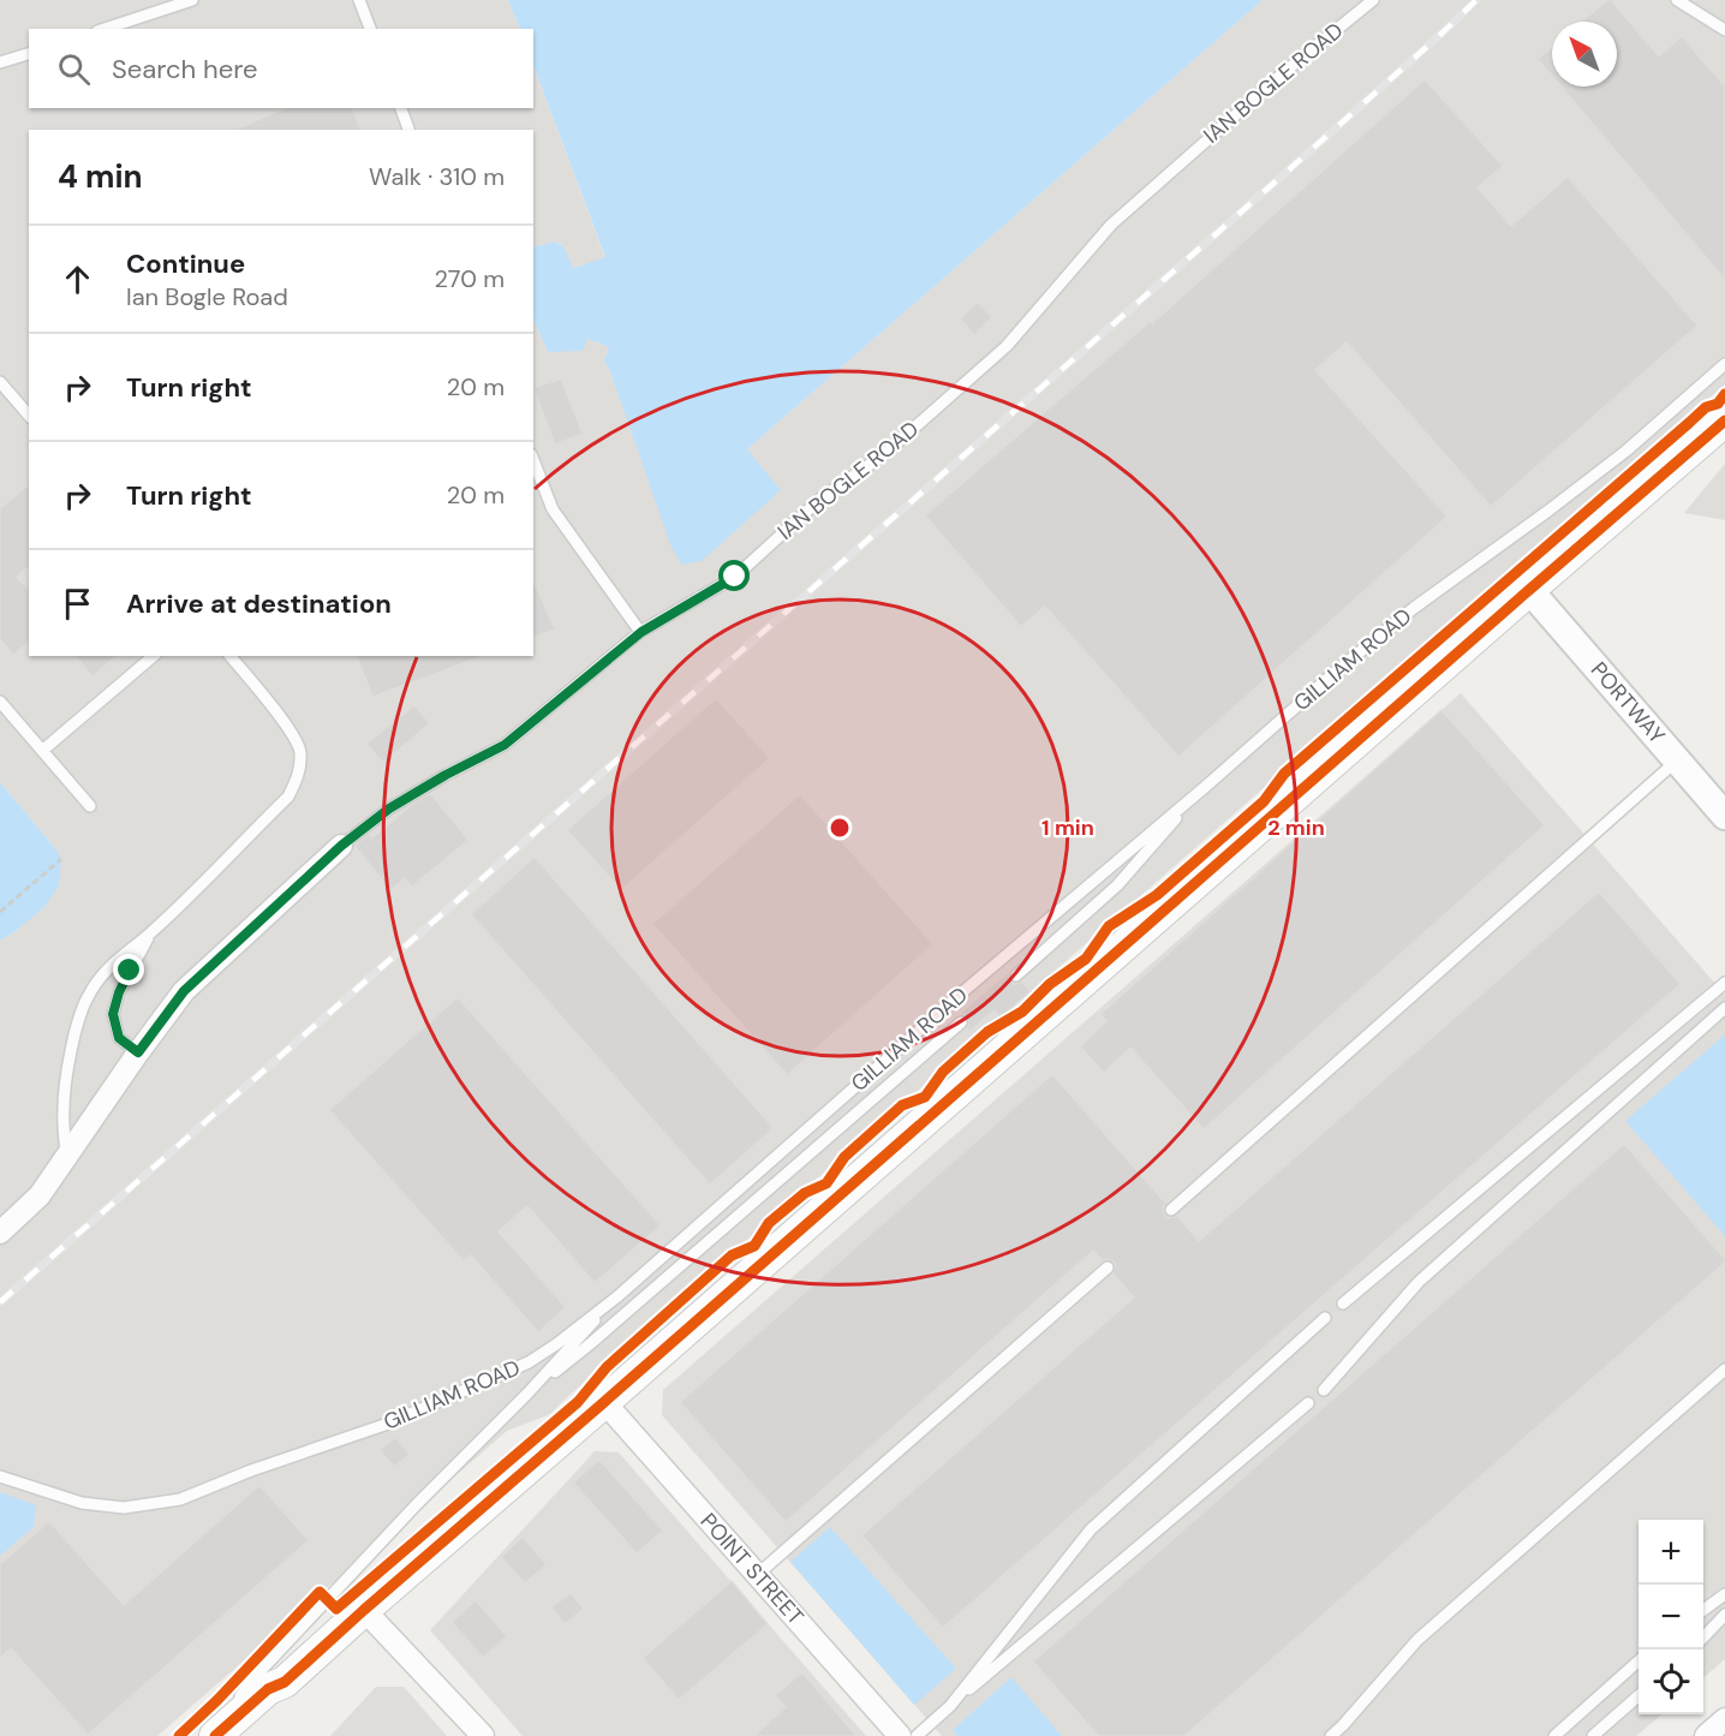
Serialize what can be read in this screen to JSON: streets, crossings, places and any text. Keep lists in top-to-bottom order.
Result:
{
  "streets": {
    "street": ["IAN BOGLE ROAD", "PORTWAY", "POINT STREET"],
    "lane": ["GILLIAM ROAD"]
  },
  "north": "top left",
  "page": {
    "search": "Search here",
    "heading": ["4 min", "Walk · 310 m"],
    "list": [
      ["Continue", "Ian Bogle Road", "270 m"],
      ["Turn right", "20 m"],
      ["Turn right", "20 m"],
      "Arrive at destination"
    ],
    "map_buttons": ["+", "−"]
  },
  "rings": ["1 min", "2 min"]
}
